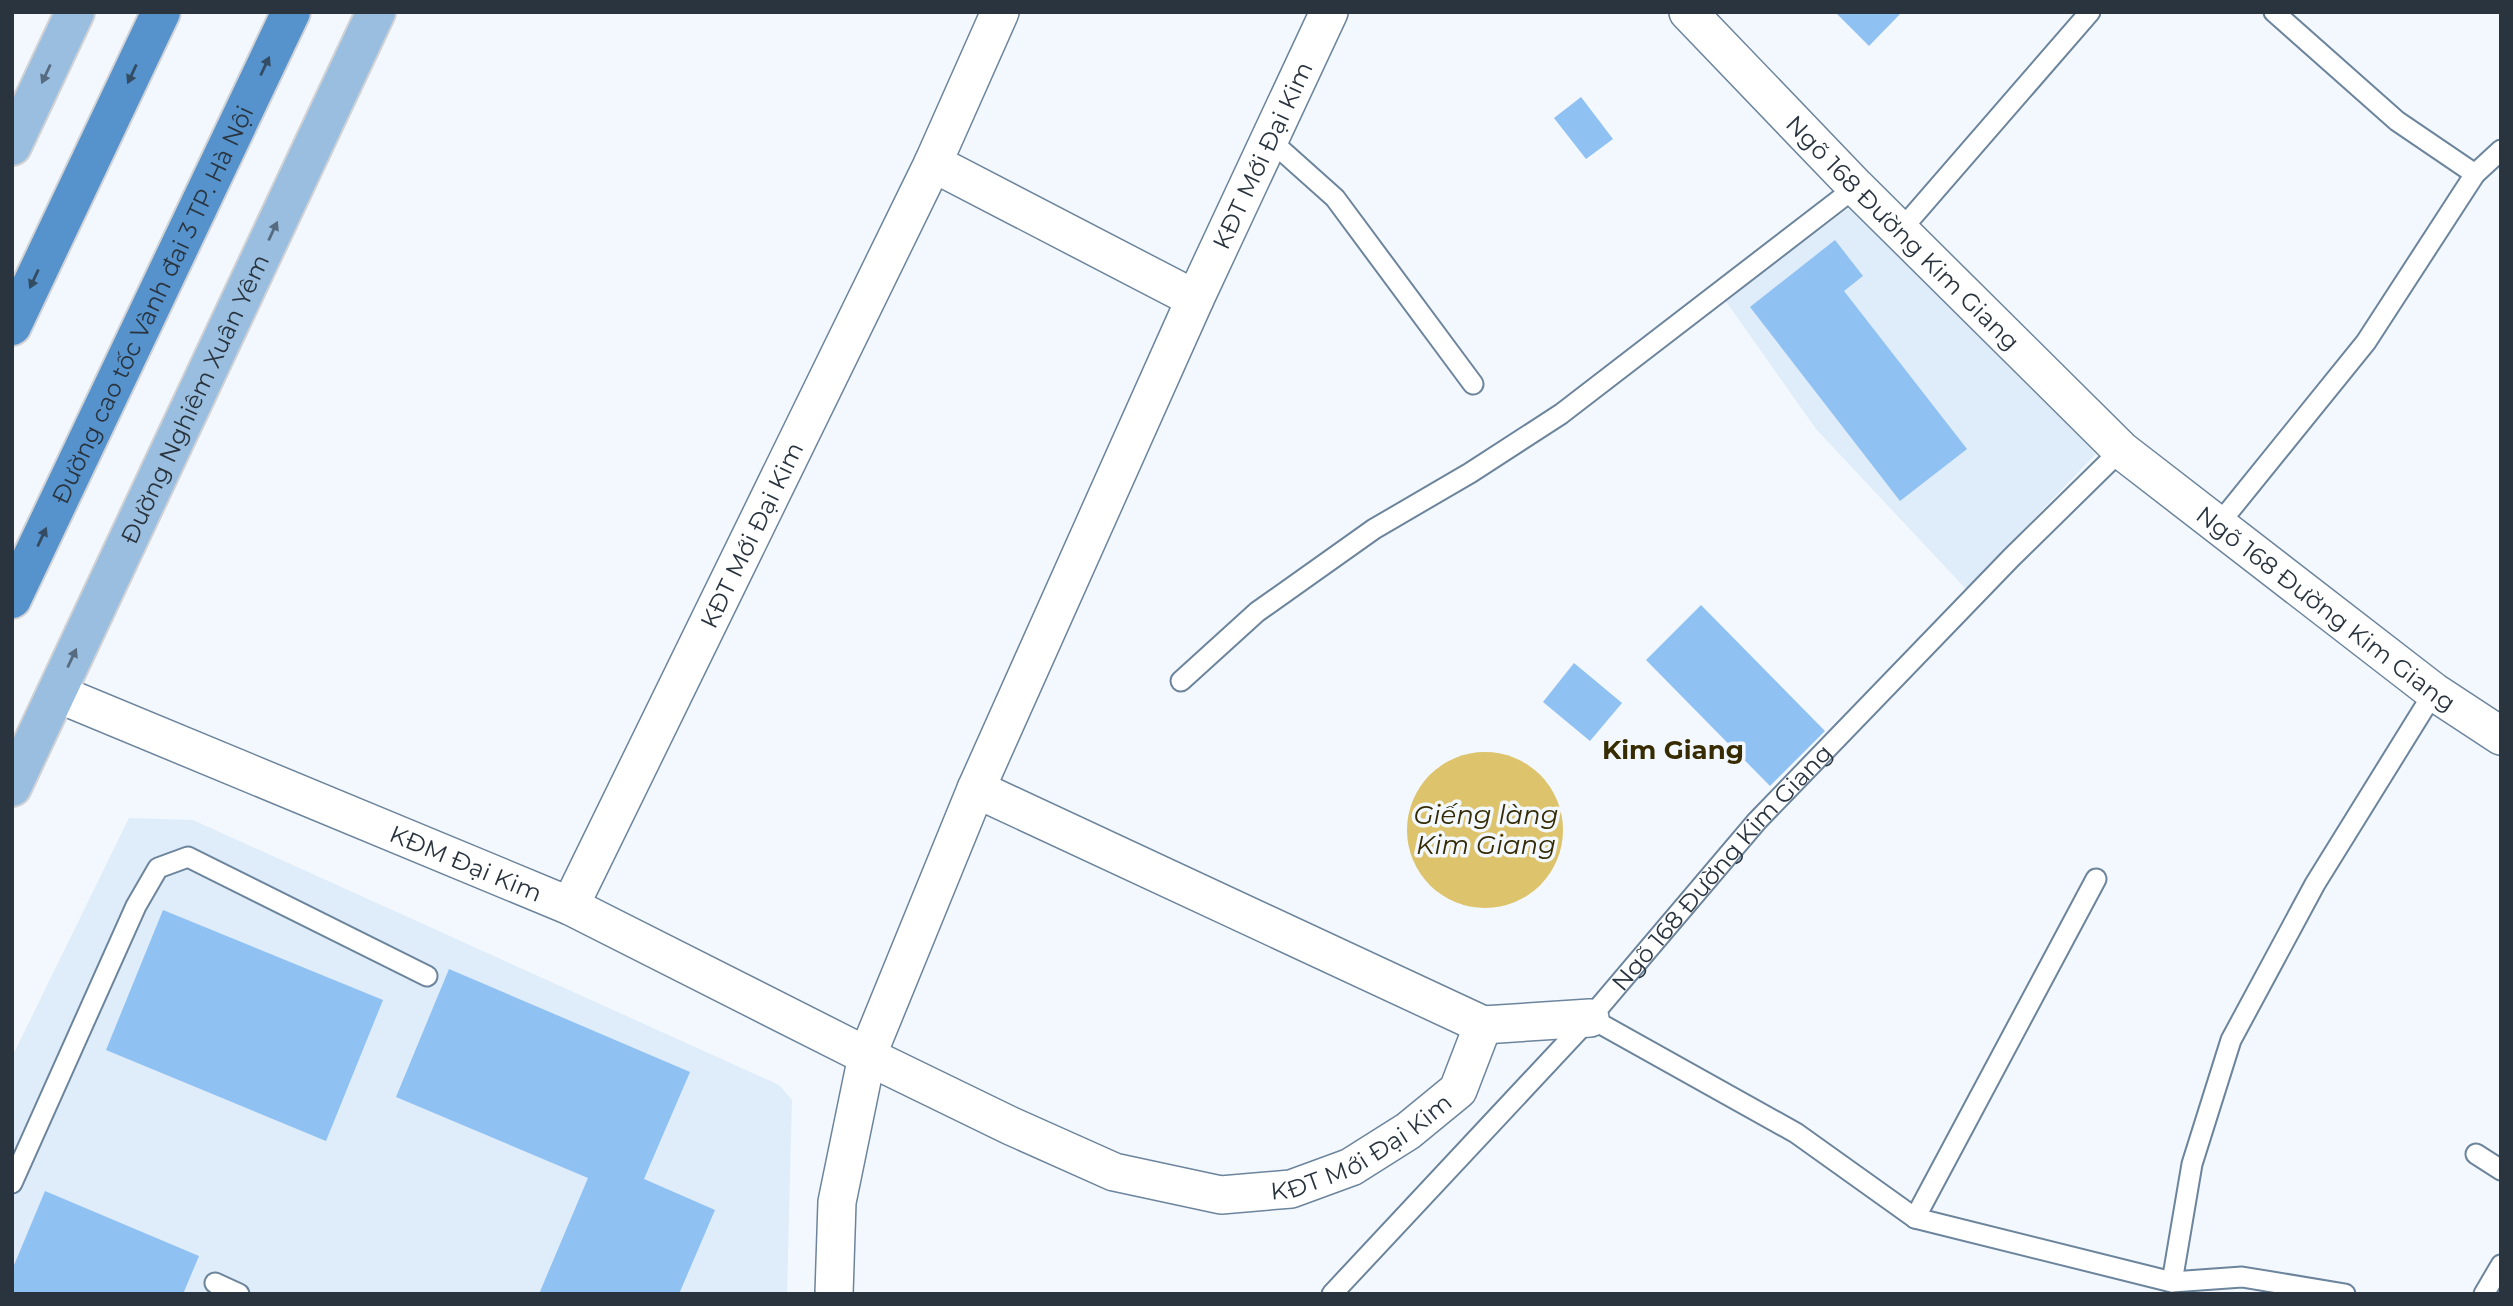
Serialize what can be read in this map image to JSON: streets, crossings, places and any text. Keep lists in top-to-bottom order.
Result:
{
  "streets": {
    "highway": ["Đường cao tốc Vành đai 3 TP. Hà Nội"],
    "main road": ["Đường Nghiêm Xuân Yêm"],
    "street": ["KĐT Mới Đại Kim", "Ngõ 168 Đường Kim Giang", "KĐM Đại Kim"]
  },
  "crossings": [
    ["KĐT Mới Đại Kim", "KĐM Đại Kim"],
    ["Đường Nghiêm Xuân Yêm", "KĐM Đại Kim"]
  ],
  "one_way": ["Đường Nghiêm Xuân Yêm"],
  "districts": ["Kim Giang"],
  "water": ["Giếng làng Kim Giang"]
}
